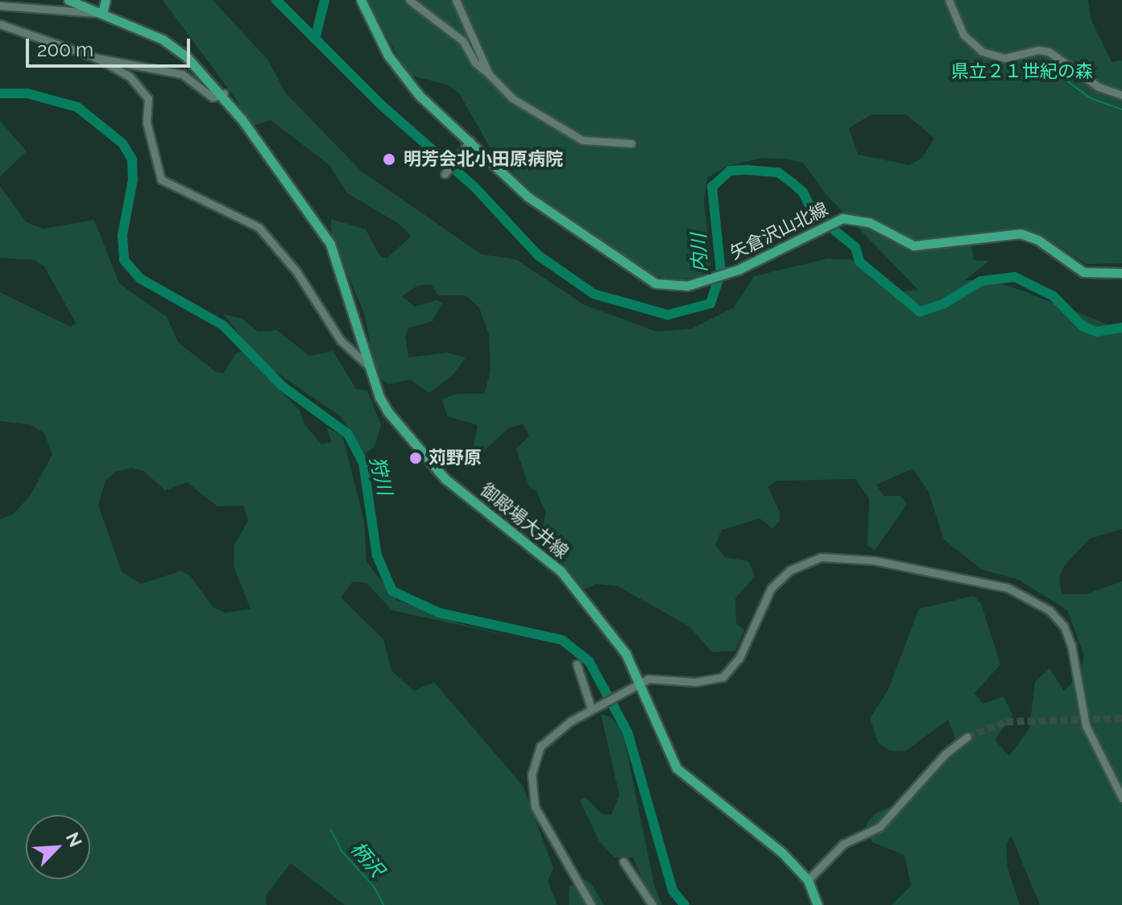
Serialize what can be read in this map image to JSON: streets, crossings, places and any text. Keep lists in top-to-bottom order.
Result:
{
  "streets": {
    "main road": ["矢倉沢山北線", "御殿場大井線"]
  },
  "water": ["内川", "狩川", "柄沢"],
  "parks": ["県立２１世紀の森"],
  "places": ["明芳会北小田原病院", "苅野原"],
  "scale_bar": "200 m",
  "north": "top right"
}
